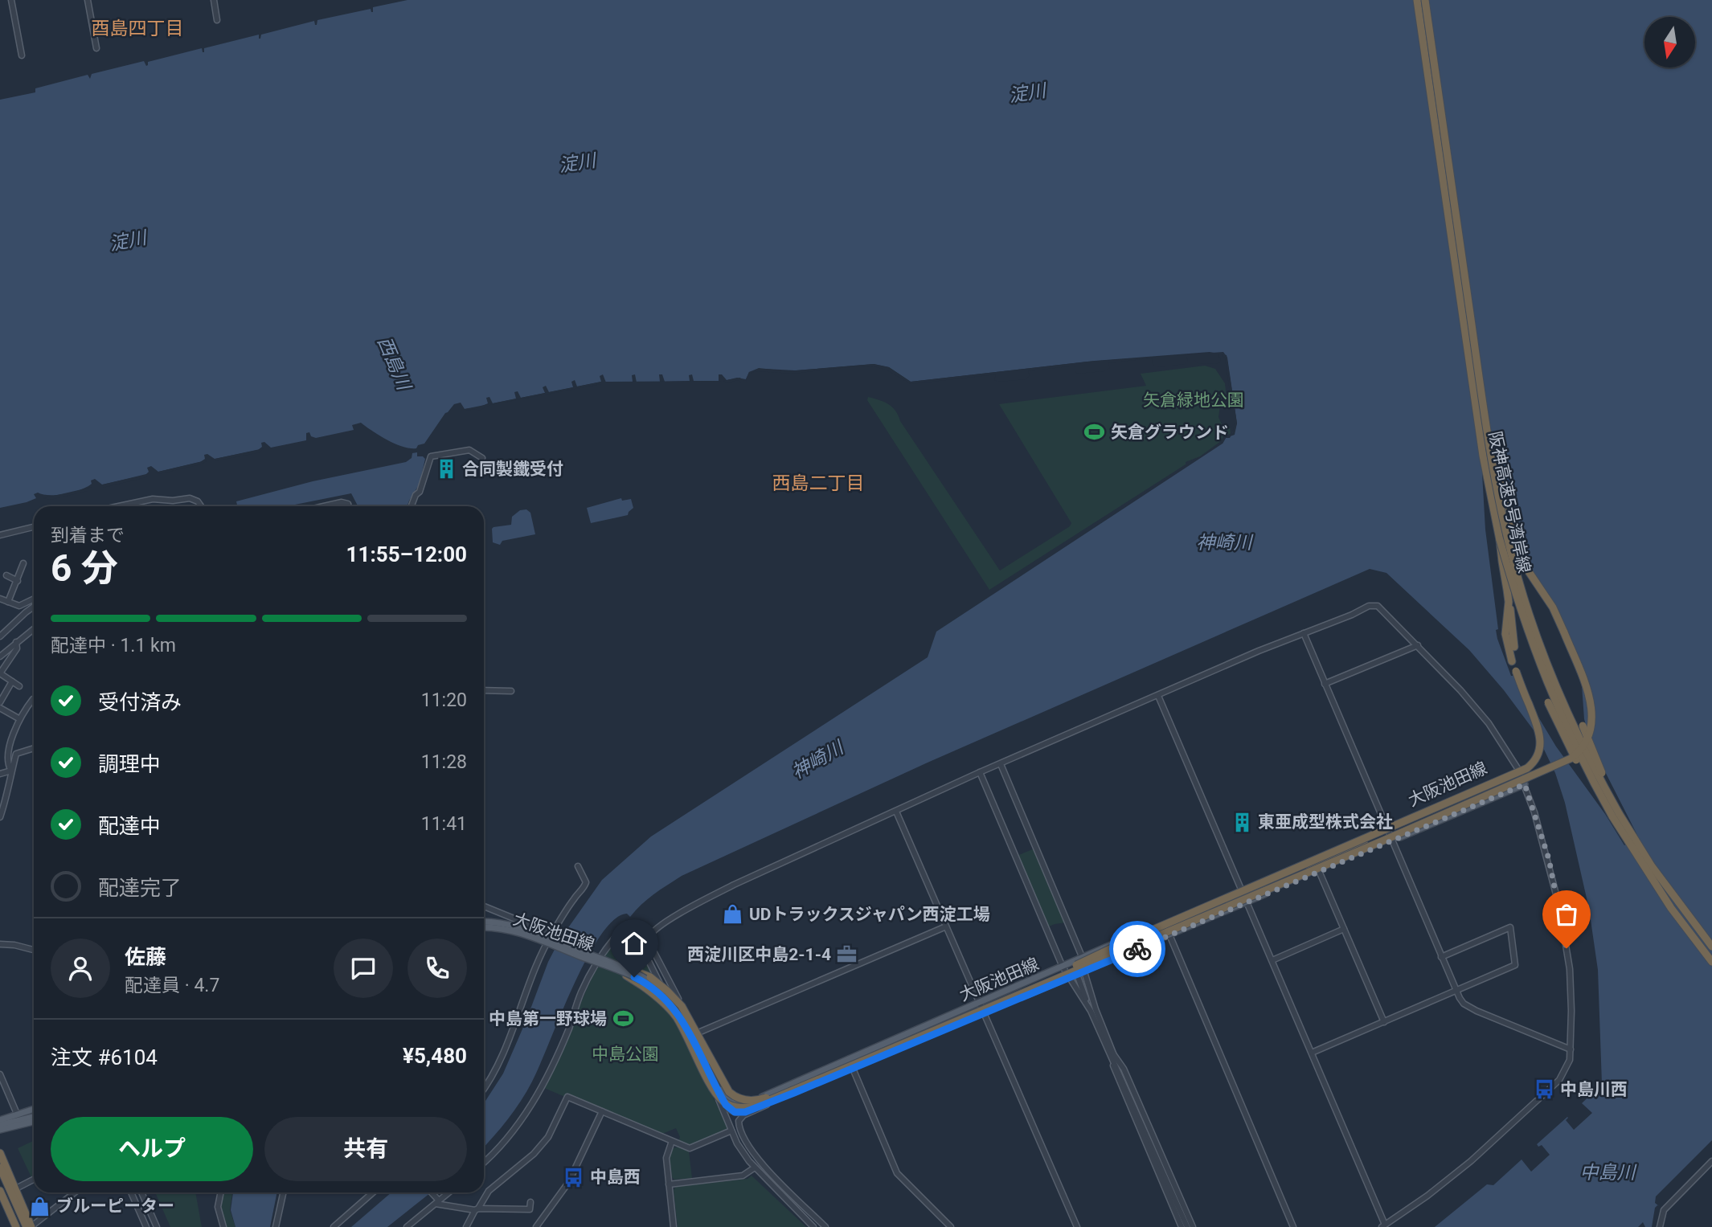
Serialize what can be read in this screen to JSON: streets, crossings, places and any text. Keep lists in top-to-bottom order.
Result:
{
  "streets": {
    "highway": ["阪神高速5号湾岸線"],
    "main road": ["大阪池田線"]
  },
  "districts": ["酉島四丁目", "西島二丁目"],
  "water": [
    "淀川",
    "西島川",
    "神崎川",
    "中島川"
  ],
  "parks": ["矢倉緑地公園", "中島公園"],
  "places": {
    "sports": ["矢倉グラウンド", "中島第一野球場"],
    "building": ["合同製鐵受付", "東亜成型株式会社"],
    "shop": ["UDトラックスジャパン西淀工場", "ブルーピーター"],
    "office": ["西淀川区中島2-1-4"],
    "bus stop": ["中島川西", "中島西"]
  },
  "north": "bottom",
  "page": {
    "heading": ["6 分", "到着まで", "11:55–12:00"],
    "panel": [
      "佐藤",
      "配達員 · 4.7",
      "注文 #6104",
      "¥5,480"
    ],
    "bar": "配達中 · 1.1 km",
    "list": [
      ["受付済み", "11:20"],
      ["調理中", "11:28"],
      ["配達中", "11:41"],
      "配達完了"
    ],
    "buttons": ["ヘルプ", "共有"]
  }
}
